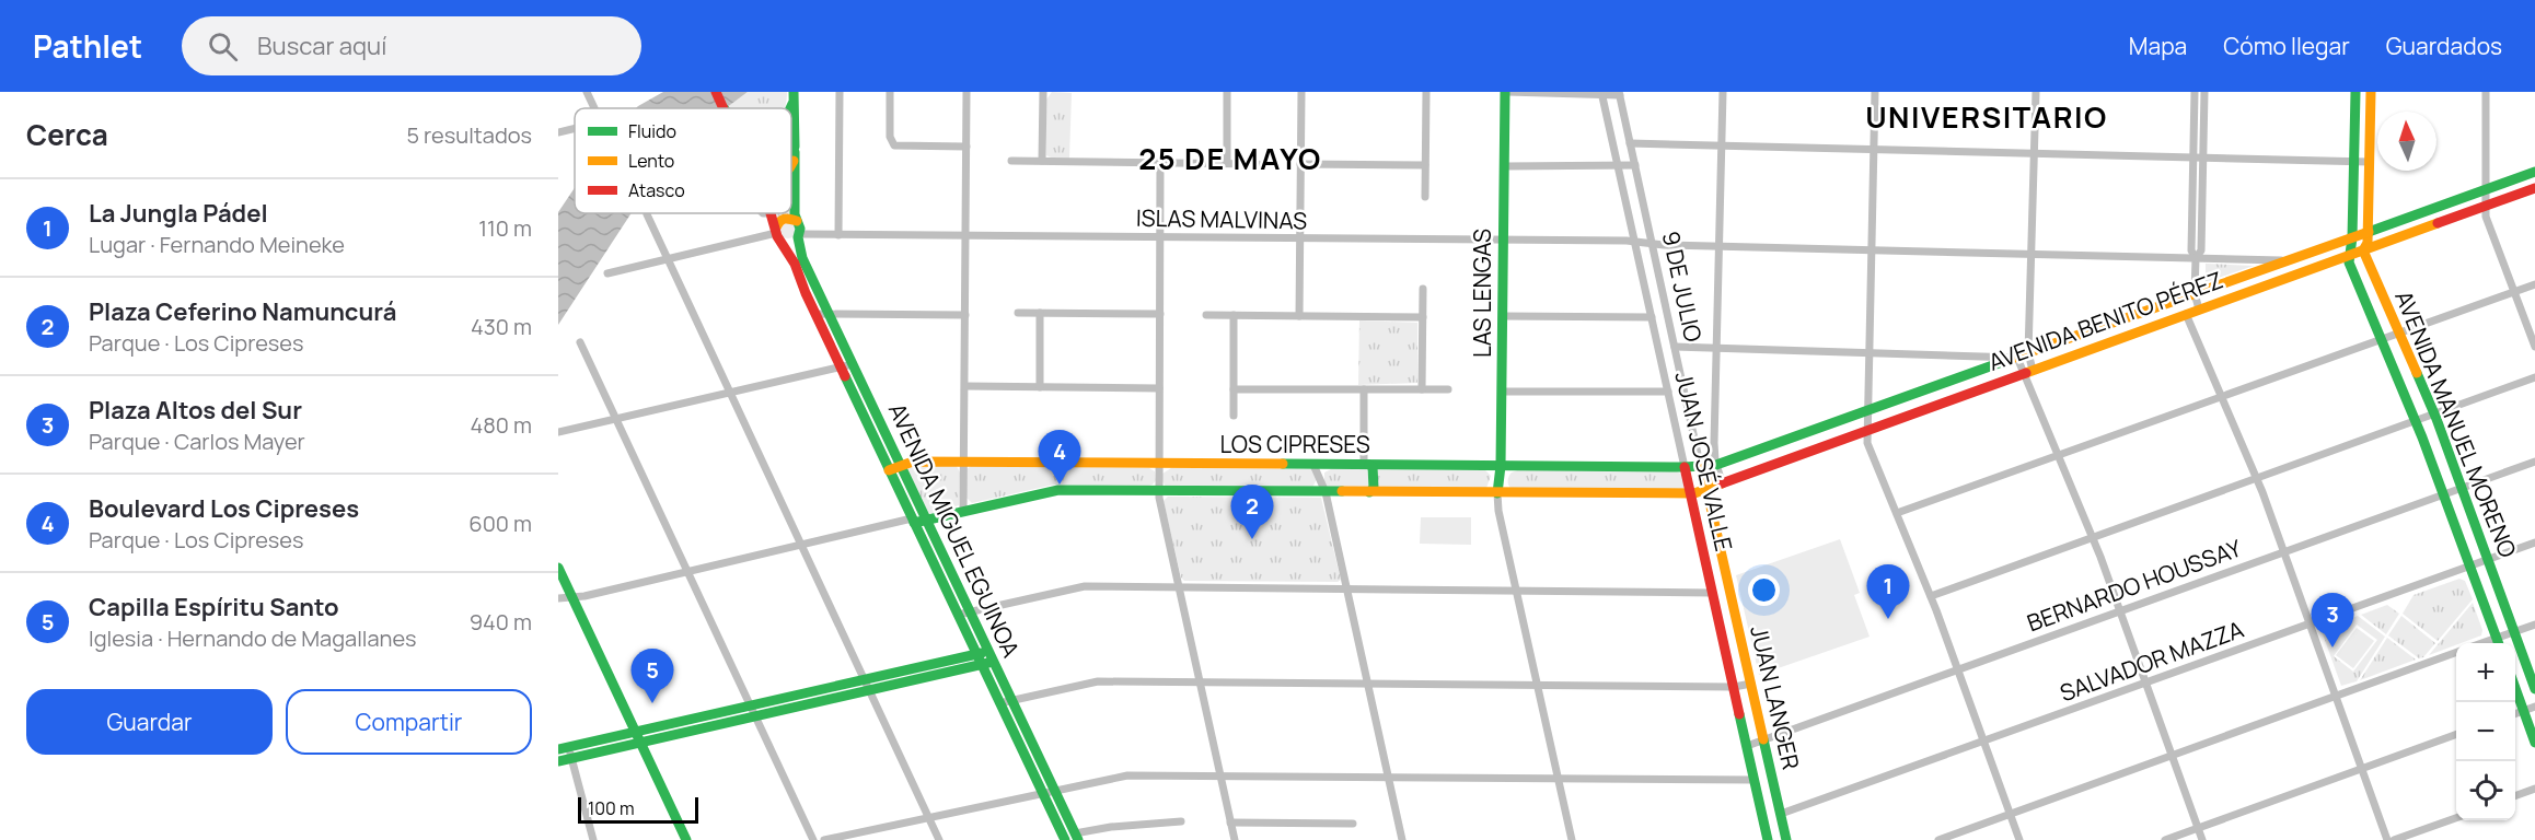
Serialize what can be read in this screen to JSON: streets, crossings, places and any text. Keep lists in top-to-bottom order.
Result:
{
  "streets": {
    "main road": [
      "9 DE JULIO",
      "LAS LENGAS",
      "AVENIDA BENITO PÉREZ",
      "AVENIDA MANUEL MORENO",
      "LOS CIPRESES",
      "JUAN JOSÉ VALLE",
      "AVENIDA MIGUEL EGUINOA",
      "JUAN LANGER"
    ],
    "street": ["ISLAS MALVINAS", "BERNARDO HOUSSAY", "SALVADOR MAZZA"]
  },
  "crossings": [
    ["ISLAS MALVINAS", "9 DE JULIO"],
    ["ISLAS MALVINAS", "LAS LENGAS"],
    ["ISLAS MALVINAS", "AVENIDA BENITO PÉREZ"],
    ["ISLAS MALVINAS", "JUAN JOSÉ VALLE"],
    ["ISLAS MALVINAS", "AVENIDA MIGUEL EGUINOA"],
    ["9 DE JULIO", "AVENIDA BENITO PÉREZ"],
    ["9 DE JULIO", "LOS CIPRESES"],
    ["9 DE JULIO", "JUAN LANGER"],
    ["LAS LENGAS", "LOS CIPRESES"],
    ["AVENIDA BENITO PÉREZ", "AVENIDA MANUEL MORENO"],
    ["AVENIDA BENITO PÉREZ", "LOS CIPRESES"],
    ["AVENIDA BENITO PÉREZ", "JUAN JOSÉ VALLE"],
    ["AVENIDA BENITO PÉREZ", "JUAN LANGER"],
    ["AVENIDA MANUEL MORENO", "BERNARDO HOUSSAY"],
    ["AVENIDA MANUEL MORENO", "SALVADOR MAZZA"],
    ["LOS CIPRESES", "JUAN JOSÉ VALLE"],
    ["LOS CIPRESES", "AVENIDA MIGUEL EGUINOA"],
    ["JUAN JOSÉ VALLE", "BERNARDO HOUSSAY"],
    ["BERNARDO HOUSSAY", "JUAN LANGER"],
    ["SALVADOR MAZZA", "JUAN LANGER"]
  ],
  "districts": ["UNIVERSITARIO", "25 DE MAYO"],
  "legend": ["Fluido", "Lento", "Atasco"],
  "scale_bar": "100 m",
  "north": "top",
  "page": {
    "header": "Pathlet",
    "search": "Buscar aquí",
    "nav": ["Mapa", "Cómo llegar", "Guardados"],
    "heading": ["Cerca", "5 resultados"],
    "list": [
      {
        "mark": "1",
        "name": "La Jungla Pádel",
        "note": "Lugar · Fernando Meineke",
        "value": "110 m"
      },
      {
        "mark": "2",
        "name": "Plaza Ceferino Namuncurá",
        "note": "Parque · Los Cipreses",
        "value": "430 m"
      },
      {
        "mark": "3",
        "name": "Plaza Altos del Sur",
        "note": "Parque · Carlos Mayer",
        "value": "480 m"
      },
      {
        "mark": "4",
        "name": "Boulevard Los Cipreses",
        "note": "Parque · Los Cipreses",
        "value": "600 m"
      },
      {
        "mark": "5",
        "name": "Capilla Espíritu Santo",
        "note": "Iglesia · Hernando de Magallanes",
        "value": "940 m"
      }
    ],
    "pins": [
      "4",
      "2",
      "1",
      "3",
      "5"
    ],
    "map_buttons": ["+", "−"],
    "buttons": ["Guardar", "Compartir"],
    "scale": "100 m"
  }
}
